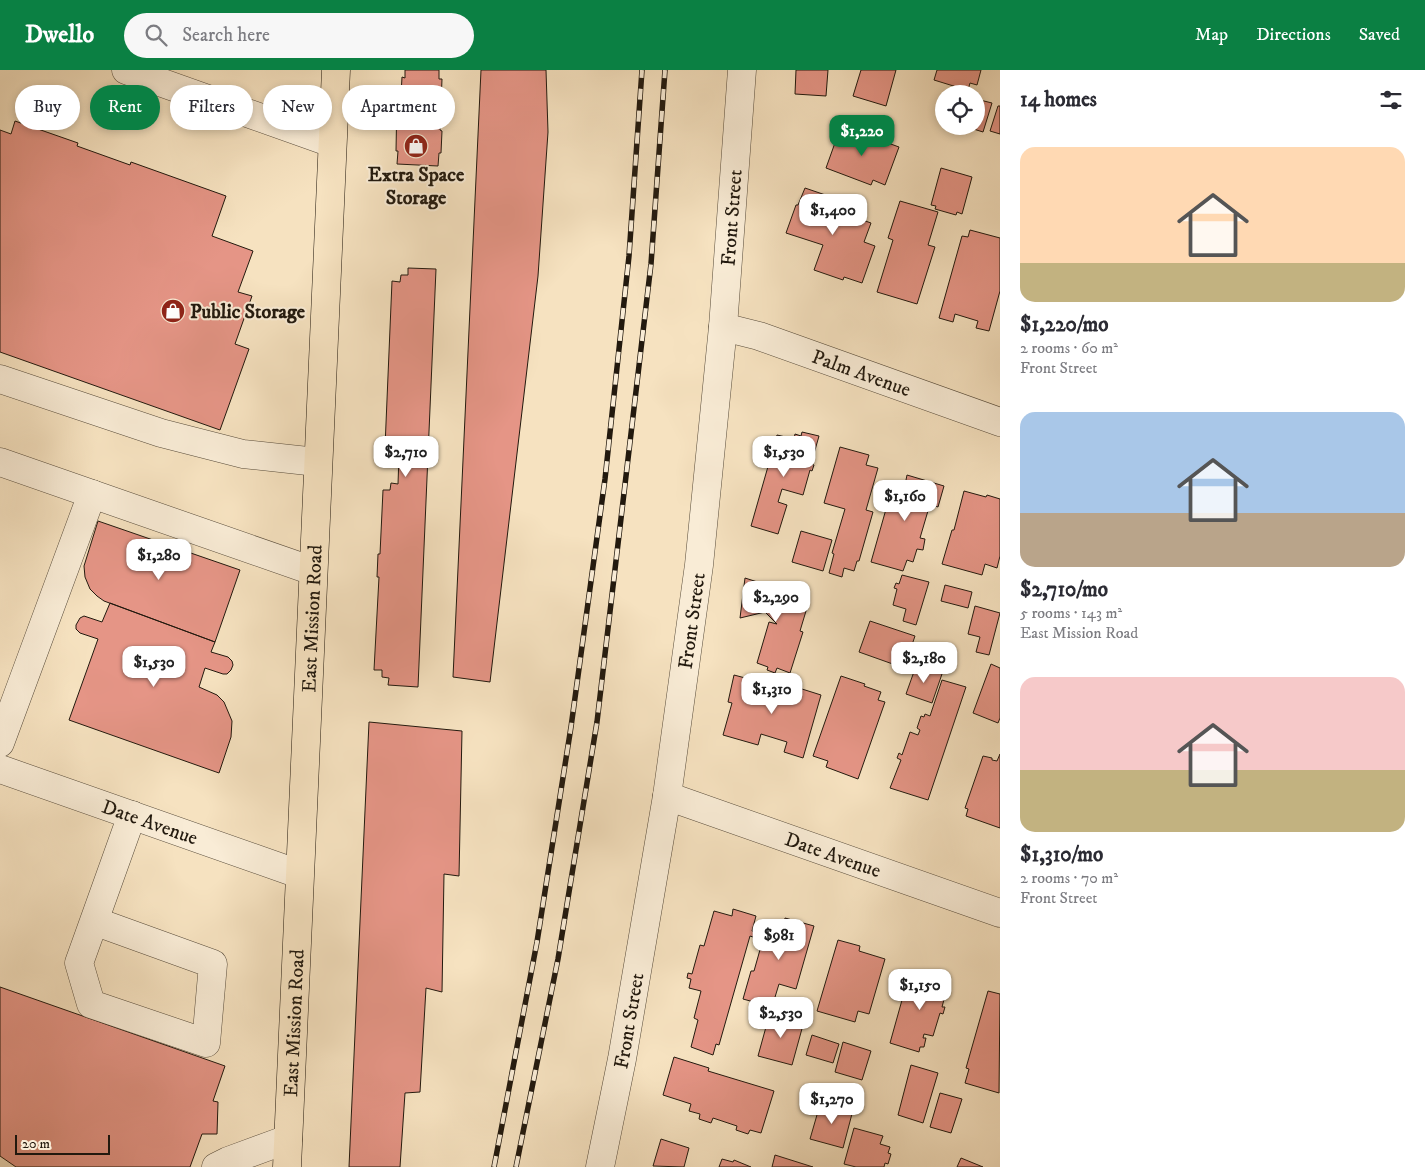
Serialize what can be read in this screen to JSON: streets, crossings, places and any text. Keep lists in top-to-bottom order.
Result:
{
  "streets": {
    "main road": ["East Mission Road"],
    "street": ["Front Street", "Palm Avenue", "Date Avenue"]
  },
  "crossings": [
    ["Front Street", "Palm Avenue"],
    ["Front Street", "Date Avenue"],
    ["East Mission Road", "Date Avenue"]
  ],
  "places": {
    "shop": ["Extra Space Storage", "Public Storage"]
  },
  "scale_bar": "20 m",
  "page": {
    "header": "Dwello",
    "search": "Search here",
    "nav": ["Map", "Directions", "Saved"],
    "heading": "14 homes",
    "chip": [
      "Buy",
      "Rent",
      "Filters",
      "New",
      "Apartment"
    ],
    "price": [
      "$1,220",
      "$1,400",
      "$2,710",
      "$1,530",
      "$1,160",
      "$1,280",
      "$2,290",
      "$2,180",
      "$1,530",
      "$1,310",
      "$981",
      "$1,150",
      "$2,530",
      "$1,270"
    ],
    "list": [
      {
        "name": "$1,220/mo",
        "note": "2 rooms · 60 m² · Front Street"
      },
      {
        "name": "$2,710/mo",
        "note": "5 rooms · 143 m² · East Mission Road"
      },
      {
        "name": "$1,310/mo",
        "note": "2 rooms · 70 m² · Front Street"
      }
    ],
    "scale": "20 m"
  }
}
